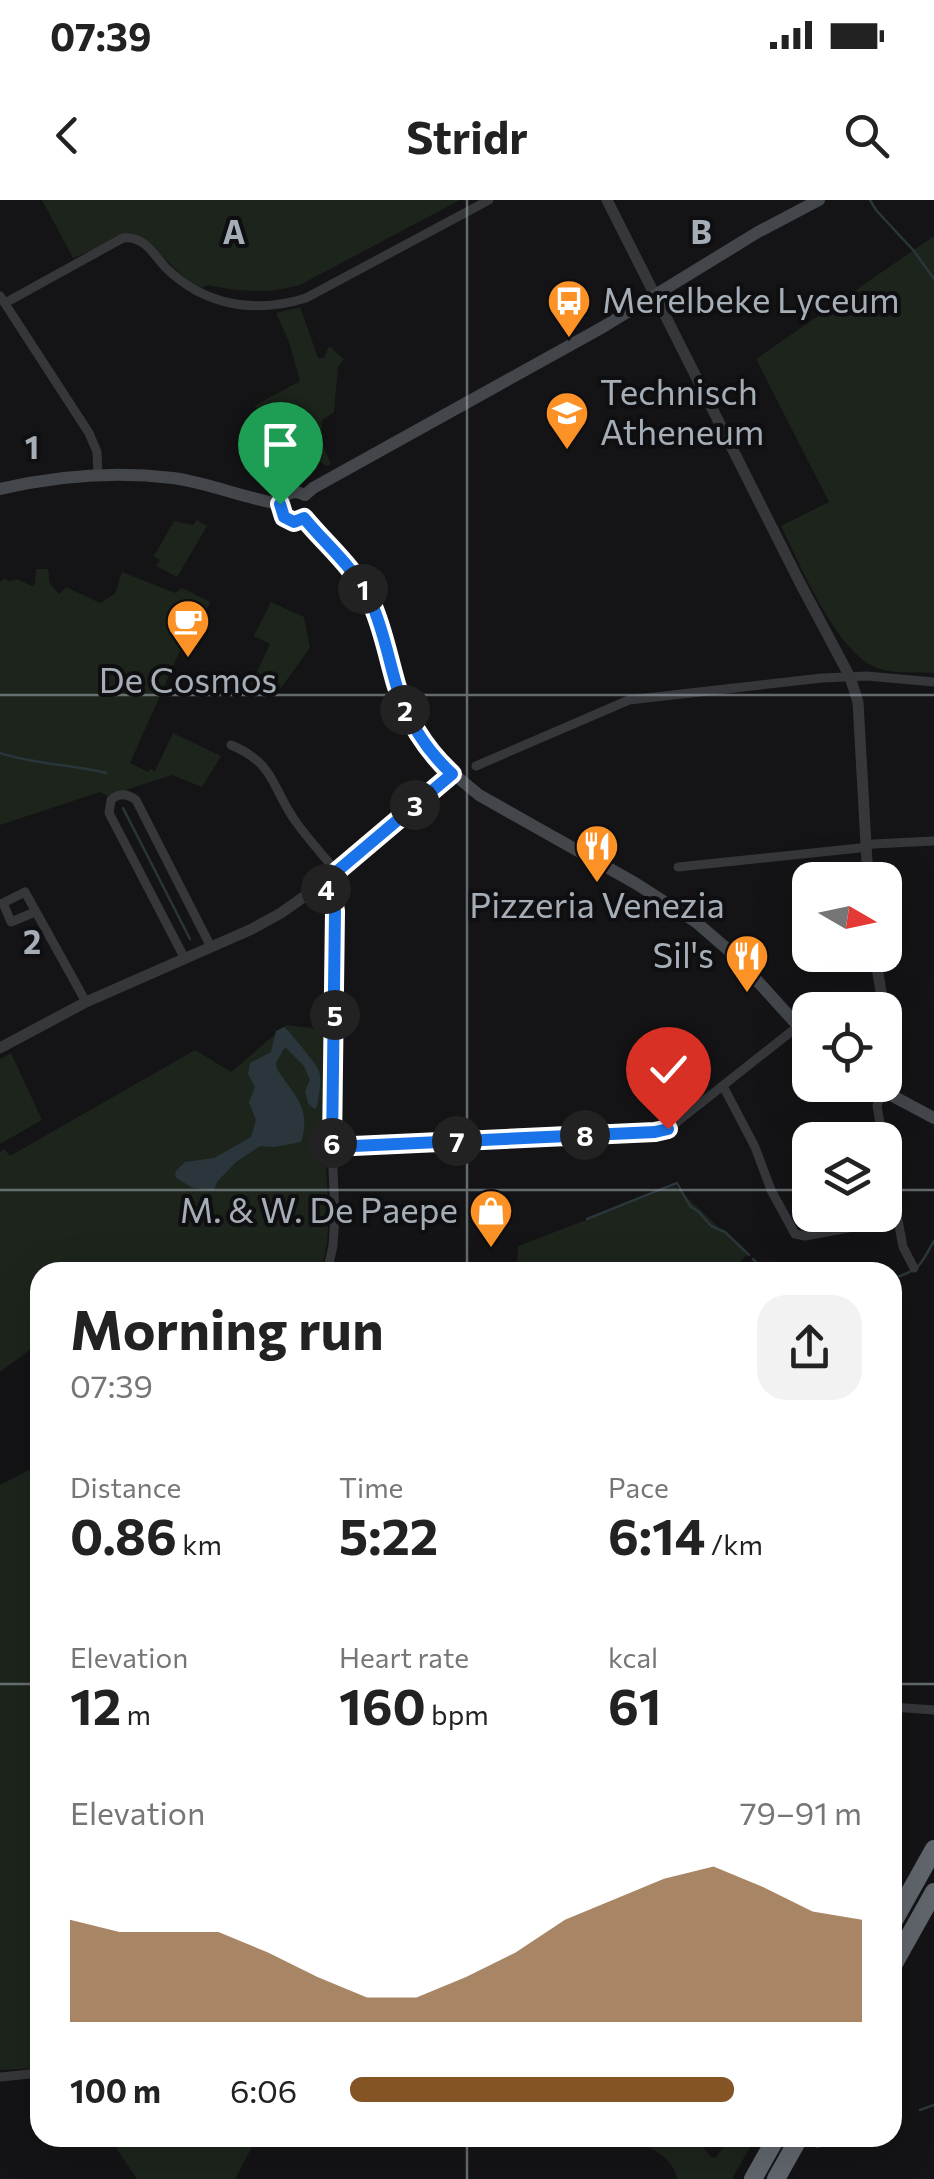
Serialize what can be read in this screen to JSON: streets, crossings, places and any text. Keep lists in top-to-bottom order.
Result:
{
  "places": {
    "bus stop": ["Merelbeke Lyceum"],
    "school or university": ["Technisch Atheneum"],
    "cafe": ["De Cosmos"],
    "restaurant": ["Pizzeria Venezia", "Sil's"],
    "shop": ["M. & W. De Paepe"]
  },
  "north": "right",
  "page": {
    "status": "07:39",
    "header": "Stridr",
    "pins": [
      "1",
      "2",
      "3",
      "4",
      "5",
      "8",
      "7",
      "6"
    ],
    "heading": ["Morning run", "07:39"],
    "stats": [
      ["Distance", "0.86 km"],
      ["Time", "5:22"],
      ["Pace", "6:14 /km"],
      ["Elevation", "12 m"],
      ["Heart rate", "160 bpm"],
      ["kcal", "61"]
    ],
    "chart": ["Elevation", "79–91 m"],
    "list": [
      {
        "name": "100 m",
        "note": "6:06"
      }
    ]
  },
  "grid": {
    "columns": ["A", "B"],
    "rows": ["1", "2"]
  }
}
